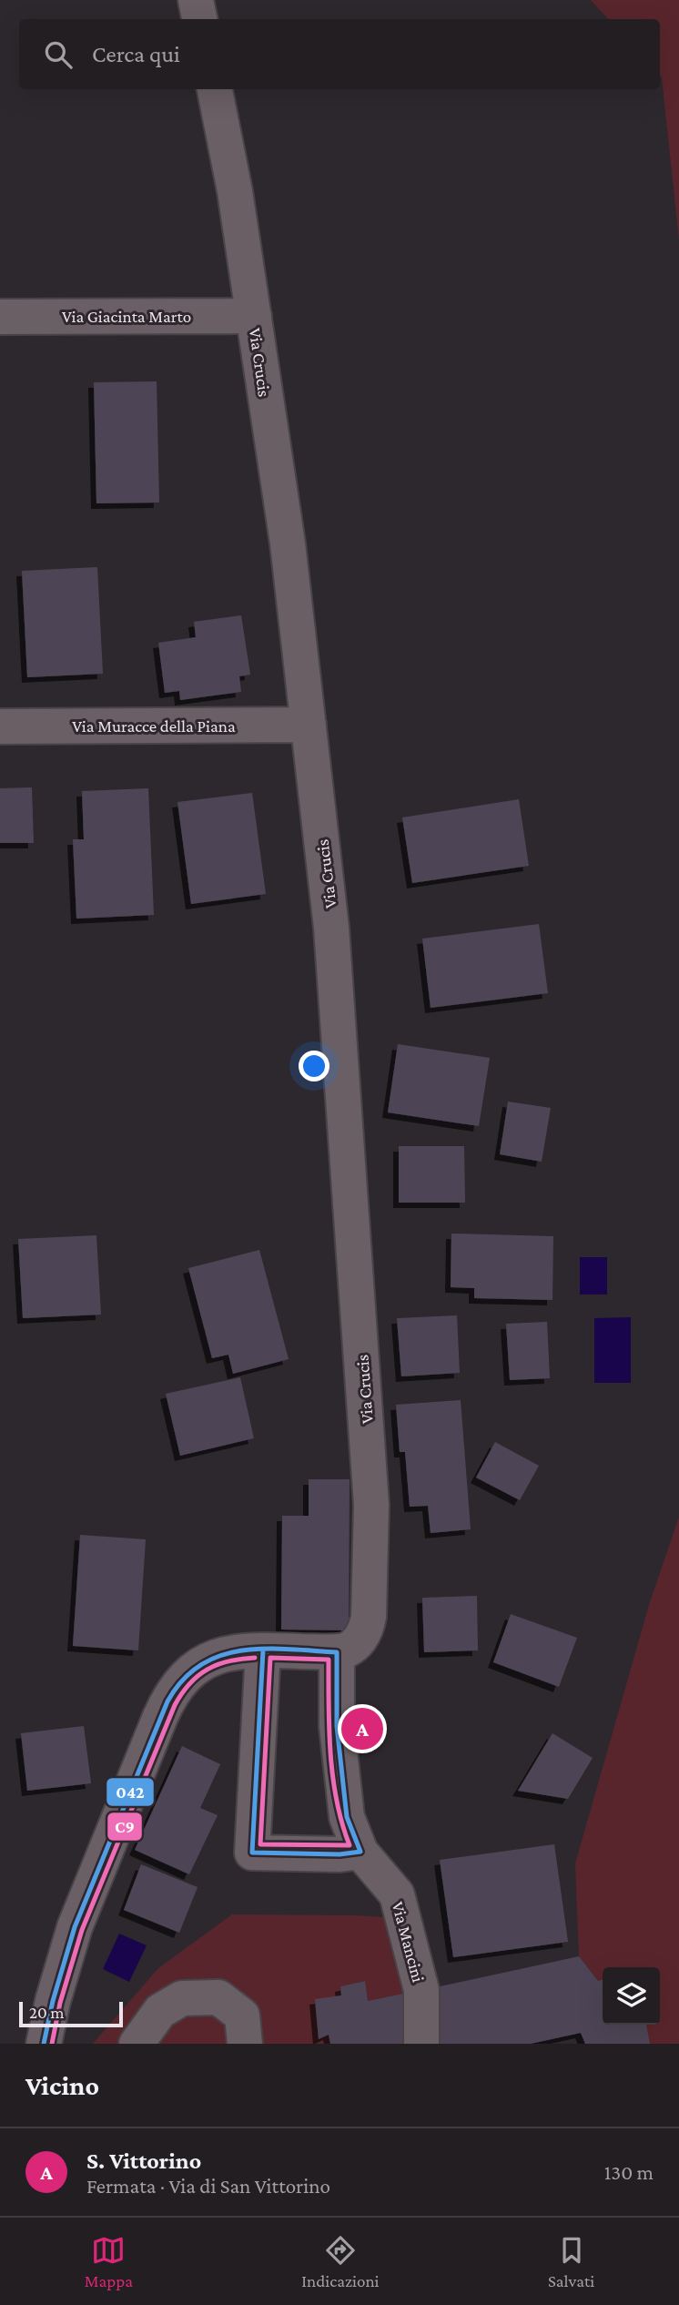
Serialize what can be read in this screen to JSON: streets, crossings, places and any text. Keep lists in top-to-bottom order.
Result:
{
  "streets": {
    "street": [
      "Via Giacinta Marto",
      "Via Crucis",
      "Via Muracce della Piana",
      "Via Mancini"
    ]
  },
  "crossings": [
    ["Via Giacinta Marto", "Via Crucis"],
    ["Via Crucis", "Via Muracce della Piana"],
    ["Via Crucis", "Via Mancini"]
  ],
  "lines": ["transit line 042", "transit line C9"],
  "scale_bar": "20 m",
  "page": {
    "search": "Cerca qui",
    "pins": "A",
    "scale": "20 m",
    "heading": "Vicino",
    "list": [
      {
        "mark": "A",
        "name": "S. Vittorino",
        "note": "Fermata · Via di San Vittorino",
        "value": "130 m"
      }
    ],
    "nav": ["Mappa", "Indicazioni", "Salvati"]
  }
}
